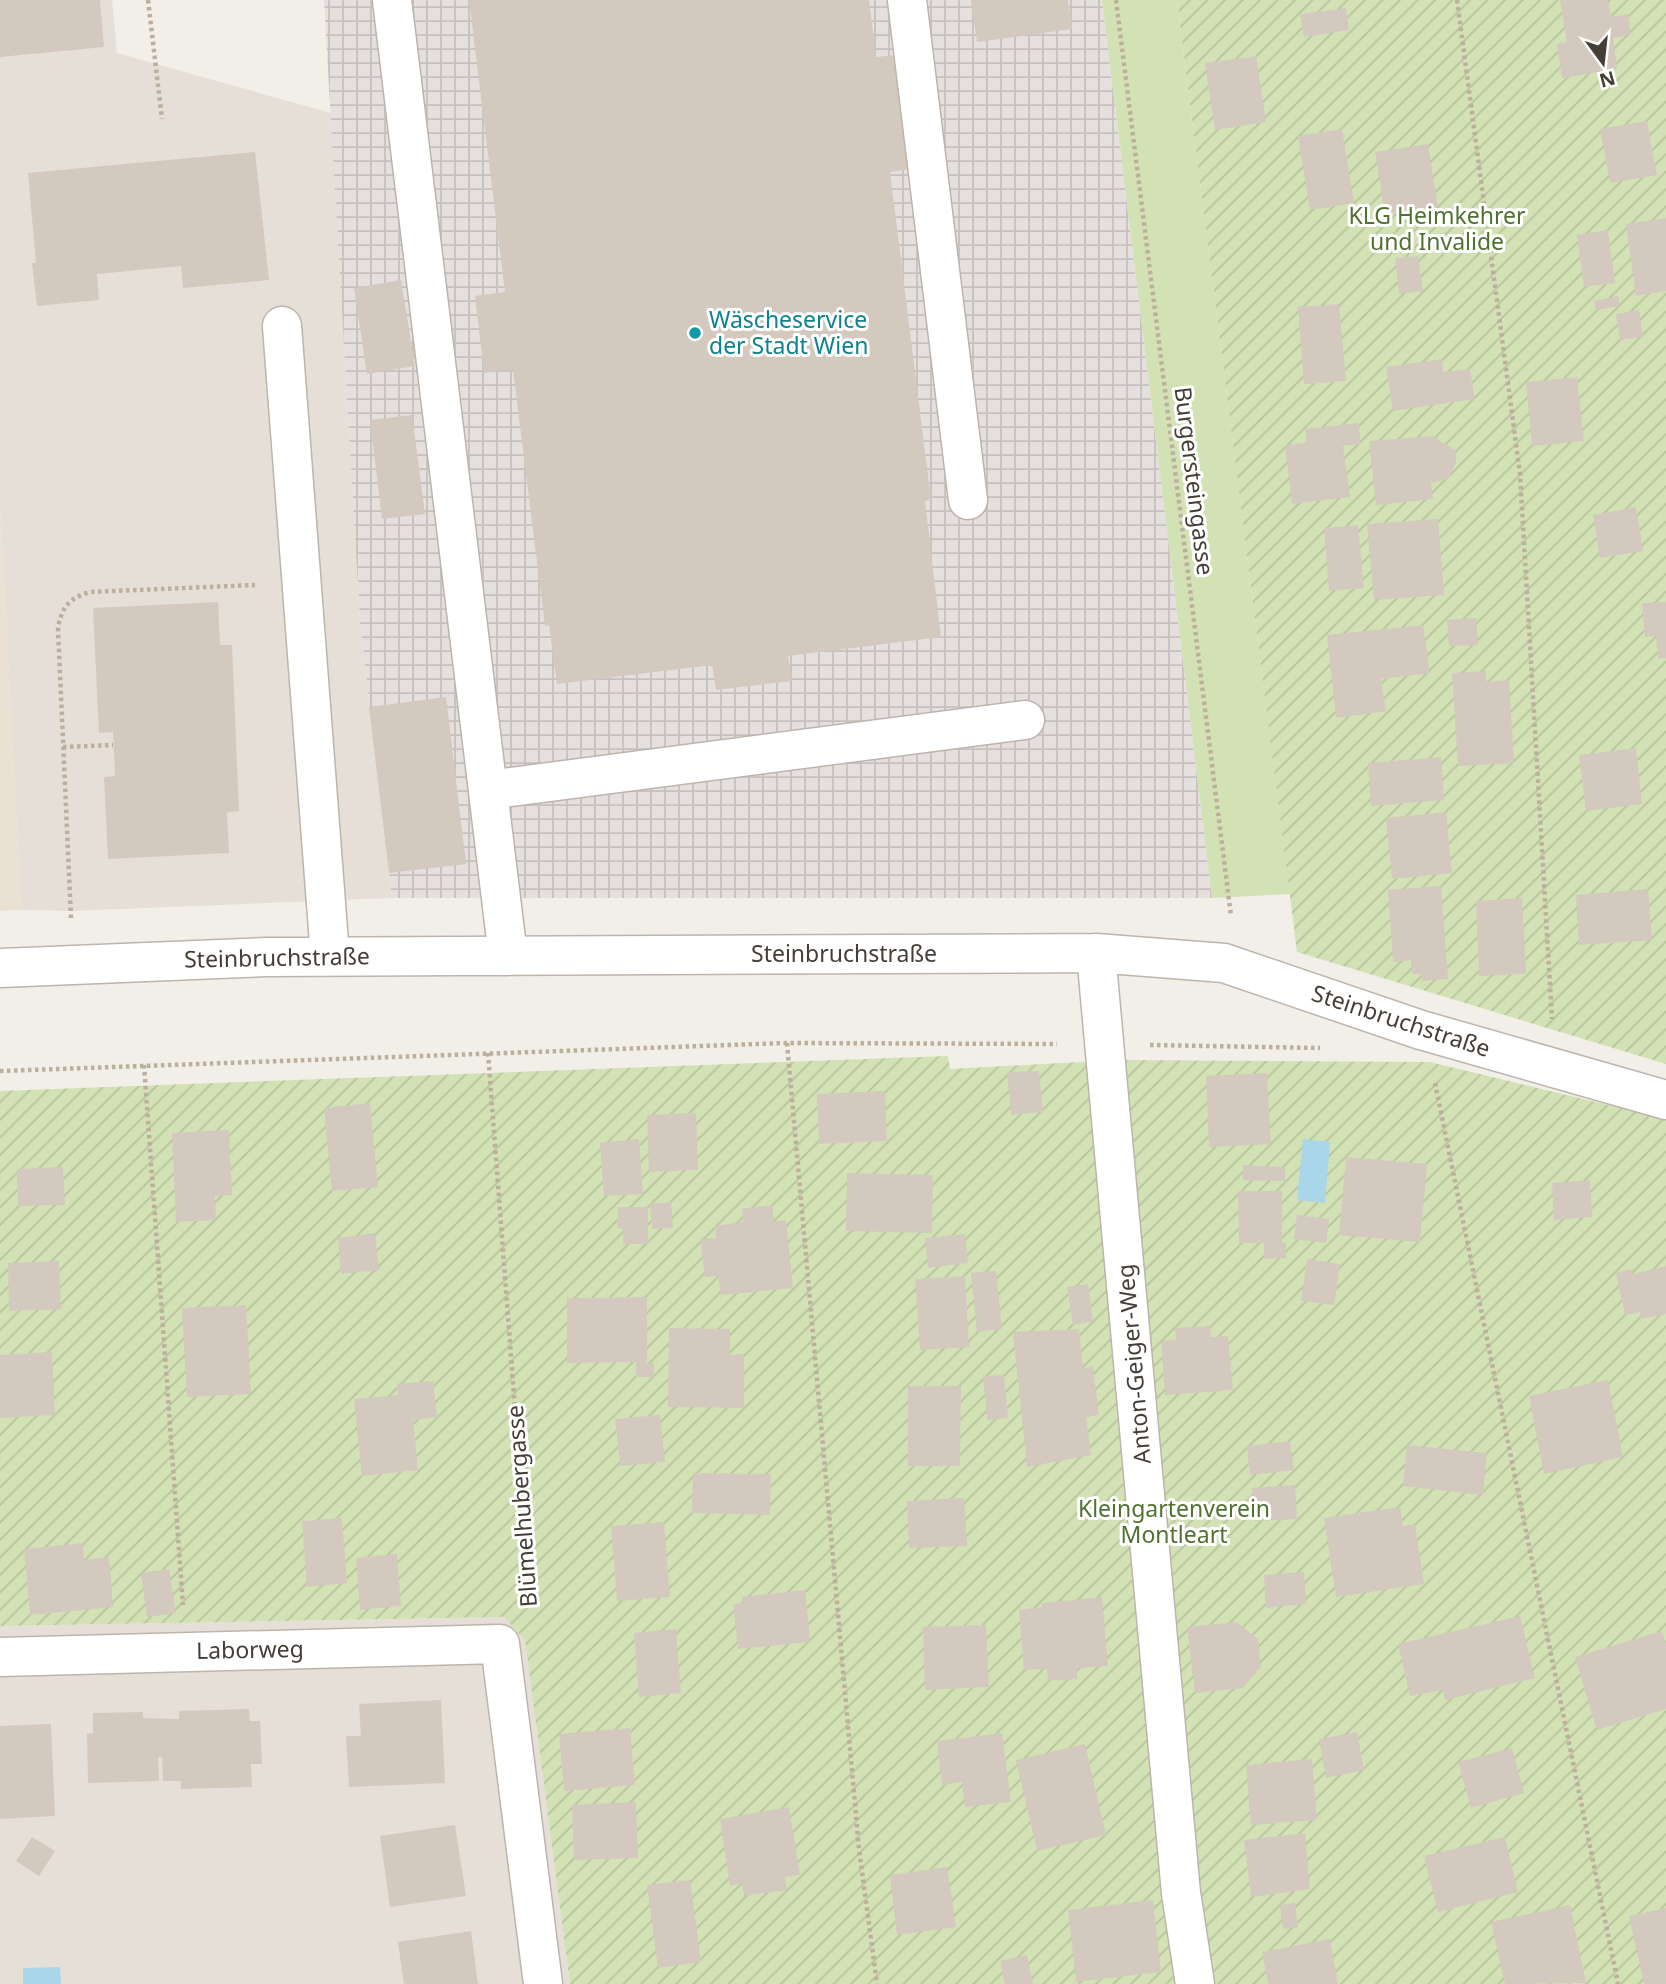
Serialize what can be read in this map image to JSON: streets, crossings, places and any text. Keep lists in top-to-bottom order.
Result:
{
  "streets": {
    "street": ["Steinbruchstraße", "Anton-Geiger-Weg", "Laborweg"],
    "path": ["Burgersteingasse", "Blümelhubergasse"]
  },
  "crossings": [
    ["Burgersteingasse", "Steinbruchstraße"],
    ["Steinbruchstraße", "Anton-Geiger-Weg"],
    ["Blümelhubergasse", "Laborweg"]
  ],
  "parks": ["KLG Heimkehrer und Invalide", "Kleingartenverein Montleart"],
  "places": ["Wäscheservice der Stadt Wien"],
  "north": "bottom"
}
